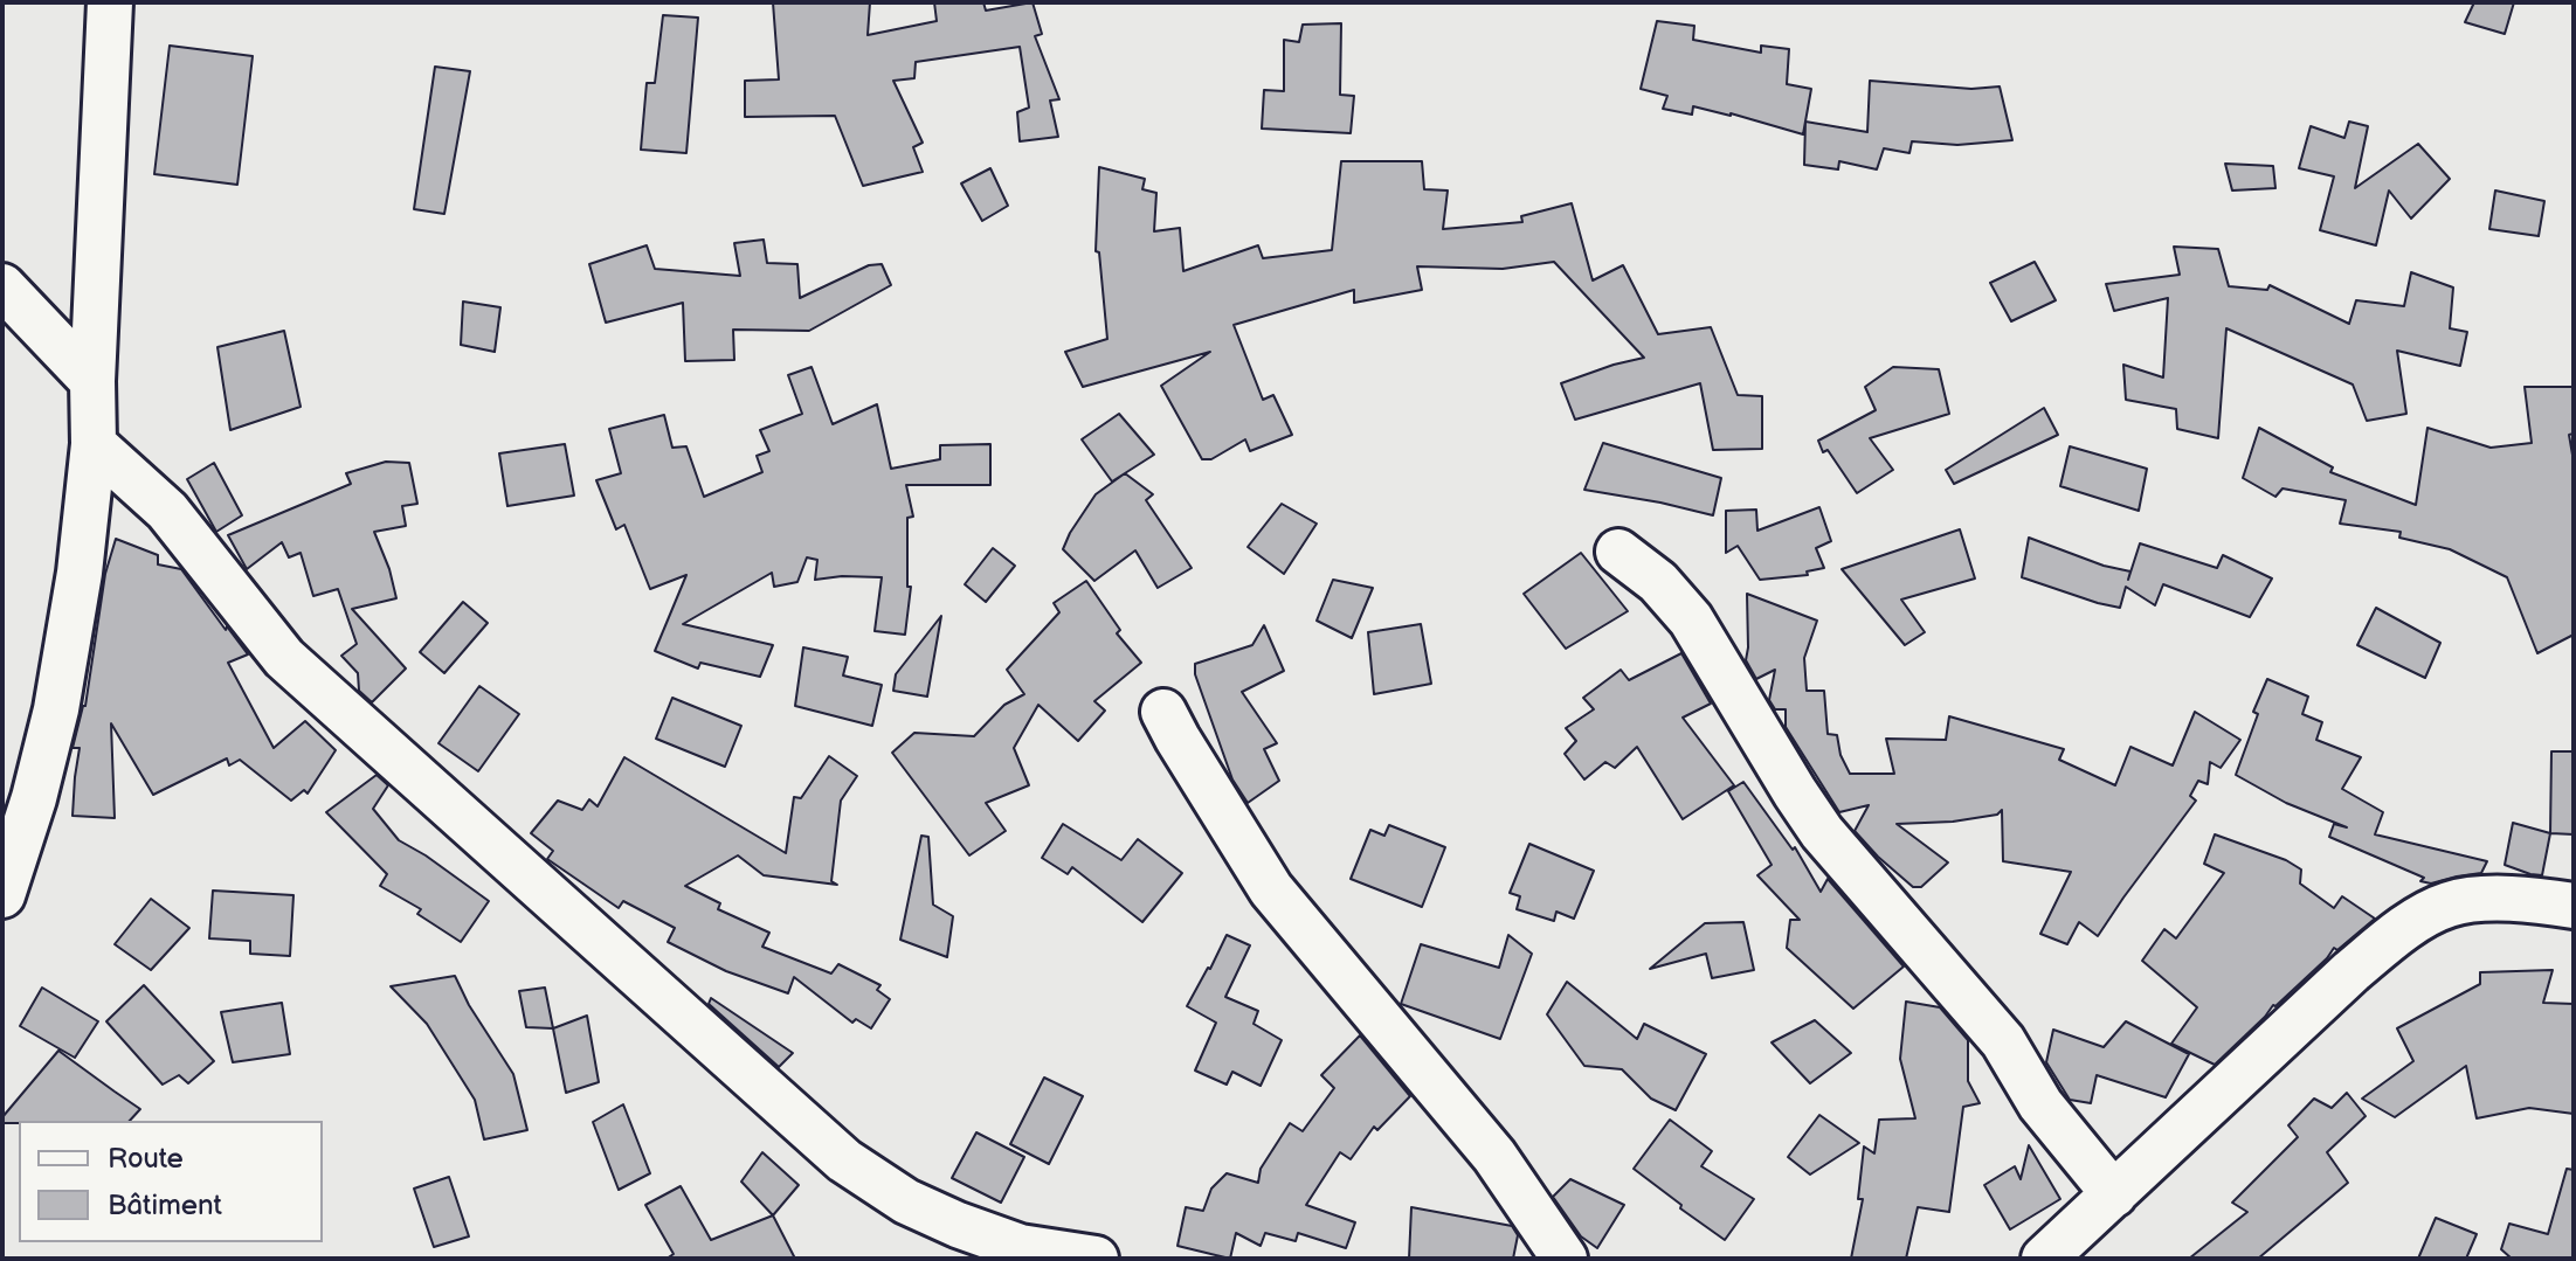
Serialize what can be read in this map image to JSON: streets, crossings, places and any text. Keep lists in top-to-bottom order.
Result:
{
  "legend": ["Route", "Bâtiment"]
}
